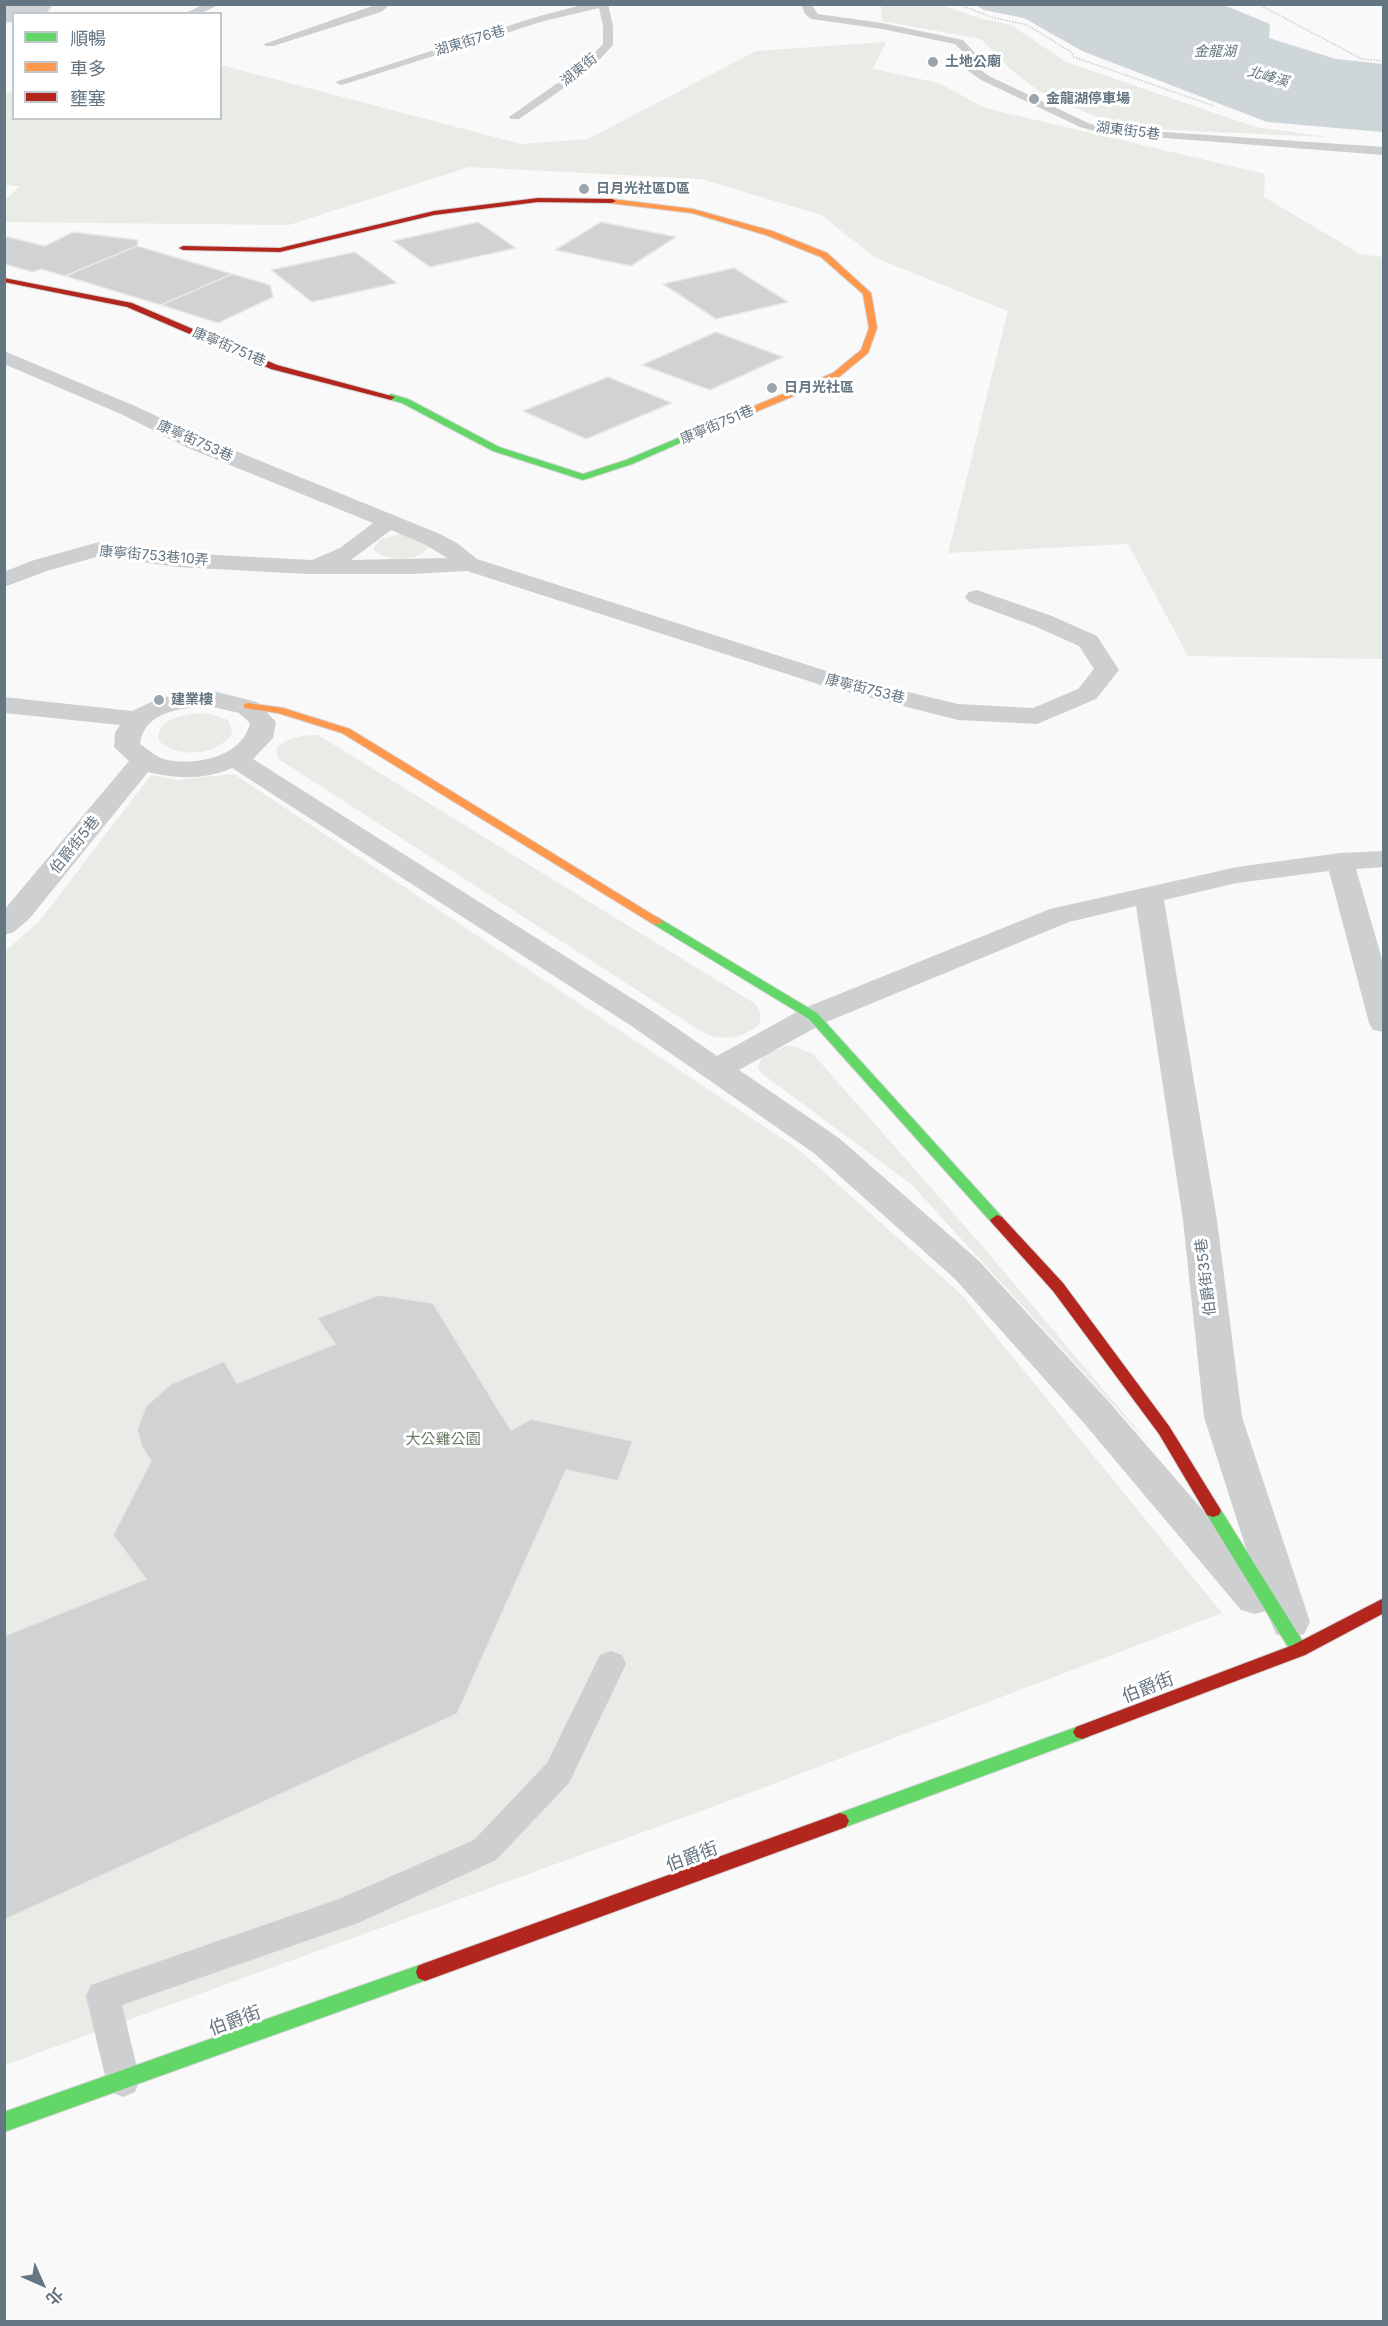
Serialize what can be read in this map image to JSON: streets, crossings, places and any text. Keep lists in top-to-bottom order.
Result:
{
  "streets": {
    "street": [
      "康寧街751巷",
      "康寧街753巷",
      "康寧街753巷10弄",
      "伯爵街5巷",
      "伯爵街35巷",
      "伯爵街"
    ],
    "lane": ["湖東街76巷", "湖東街", "湖東街5巷"]
  },
  "crossings": [
    ["湖東街76巷", "湖東街"],
    ["康寧街753巷", "康寧街753巷10弄"],
    ["伯爵街35巷", "伯爵街"]
  ],
  "water": ["金龍湖", "北峰溪"],
  "parks": ["大公雞公園"],
  "places": [
    "土地公廟",
    "金龍湖停車場",
    "日月光社區D區",
    "日月光社區",
    "建業樓"
  ],
  "legend": ["順暢", "車多", "壅塞"],
  "north": "bottom right"
}
